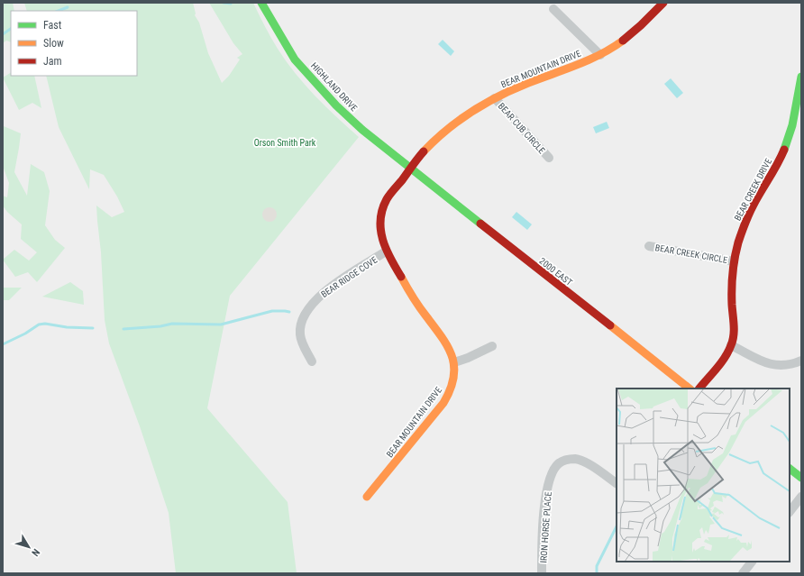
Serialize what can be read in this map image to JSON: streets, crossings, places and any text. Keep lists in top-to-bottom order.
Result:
{
  "streets": {
    "street": [
      "BEAR MOUNTAIN DRIVE",
      "HIGHLAND DRIVE",
      "BEAR CUB CIRCLE",
      "BEAR CREEK DRIVE",
      "BEAR CREEK CIRCLE",
      "2000 EAST",
      "BEAR RIDGE COVE",
      "IRON HORSE PLACE"
    ]
  },
  "crossings": [
    ["BEAR MOUNTAIN DRIVE", "HIGHLAND DRIVE"],
    ["BEAR MOUNTAIN DRIVE", "BEAR CUB CIRCLE"],
    ["BEAR MOUNTAIN DRIVE", "2000 EAST"],
    ["BEAR MOUNTAIN DRIVE", "BEAR RIDGE COVE"],
    ["HIGHLAND DRIVE", "2000 EAST"],
    ["BEAR CREEK DRIVE", "BEAR CREEK CIRCLE"]
  ],
  "parks": ["Orson Smith Park"],
  "legend": ["Fast", "Slow", "Jam"],
  "north": "bottom right"
}
